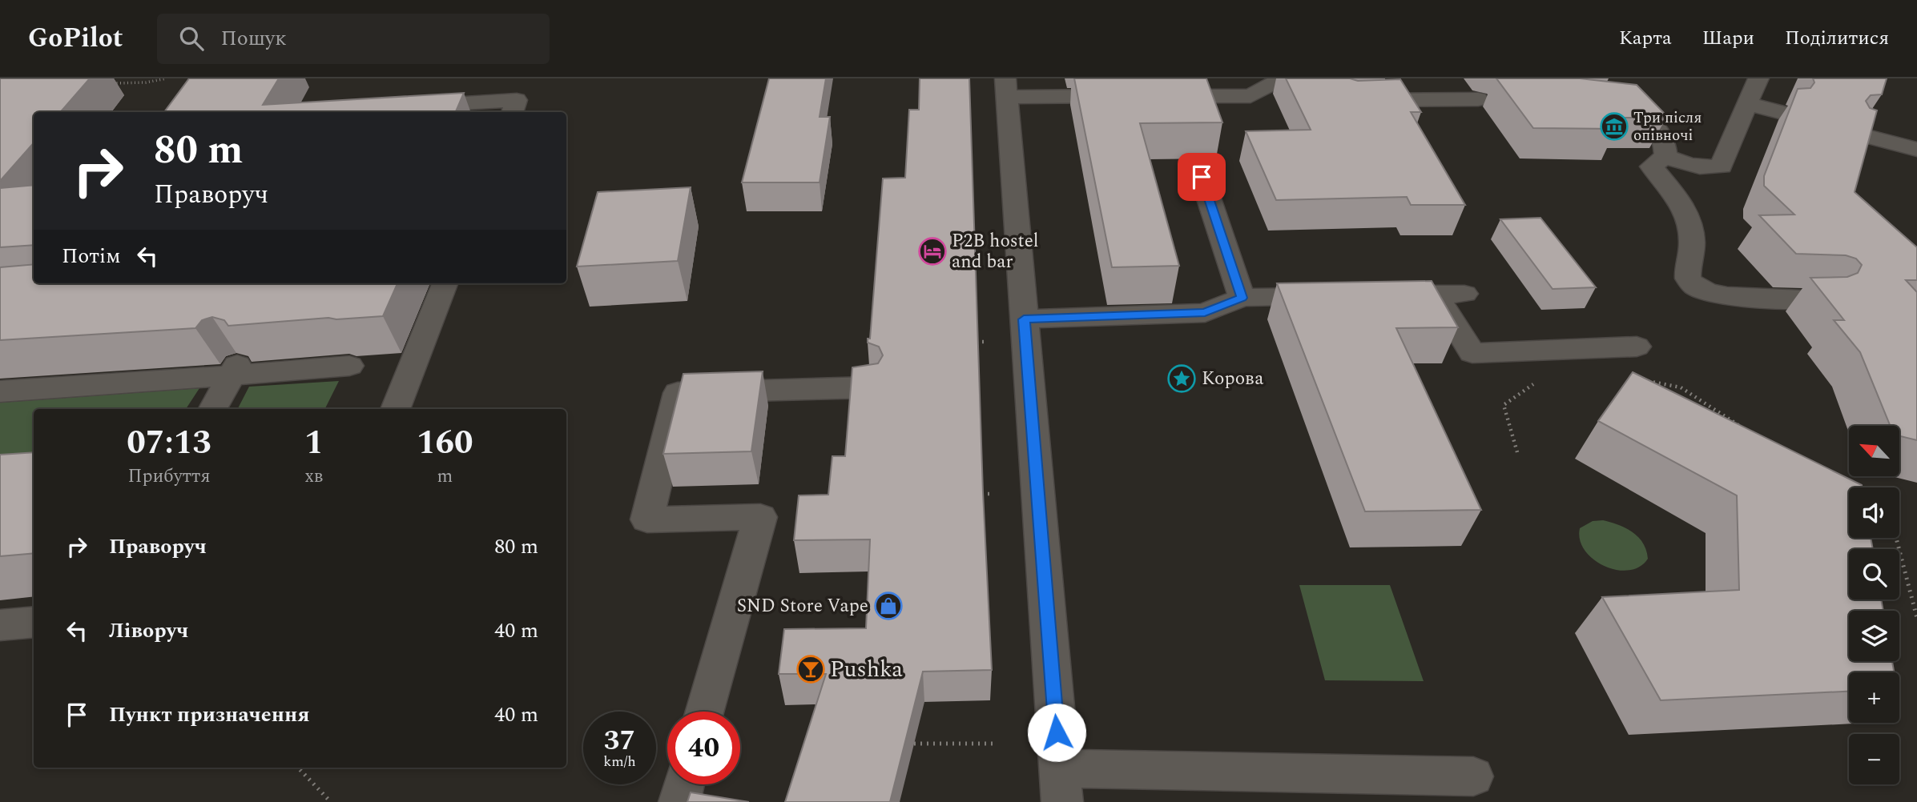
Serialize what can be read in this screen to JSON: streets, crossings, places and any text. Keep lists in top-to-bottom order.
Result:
{
  "places": {
    "museum": ["Три після опівночі"],
    "hotel": ["P2B hostel and bar"],
    "place": ["Корова"],
    "shop": ["SND Store Vape"],
    "bar": ["Pushka"]
  },
  "north": "top left",
  "page": {
    "header": "GoPilot",
    "search": "Пошук",
    "nav": ["Карта", "Шари", "Поділитися"],
    "turn": ["80 m", "Праворуч"],
    "then": "Потім",
    "eta": [
      "07:13",
      "Прибуття",
      "1",
      "хв",
      "160",
      "m"
    ],
    "map_buttons": ["+", "−"],
    "list": [
      {
        "name": "Праворуч",
        "value": "80 m"
      },
      {
        "name": "Ліворуч",
        "value": "40 m"
      },
      {
        "name": "Пункт призначення",
        "value": "40 m"
      }
    ],
    "speed": "37 km/h",
    "limit": "40"
  }
}
